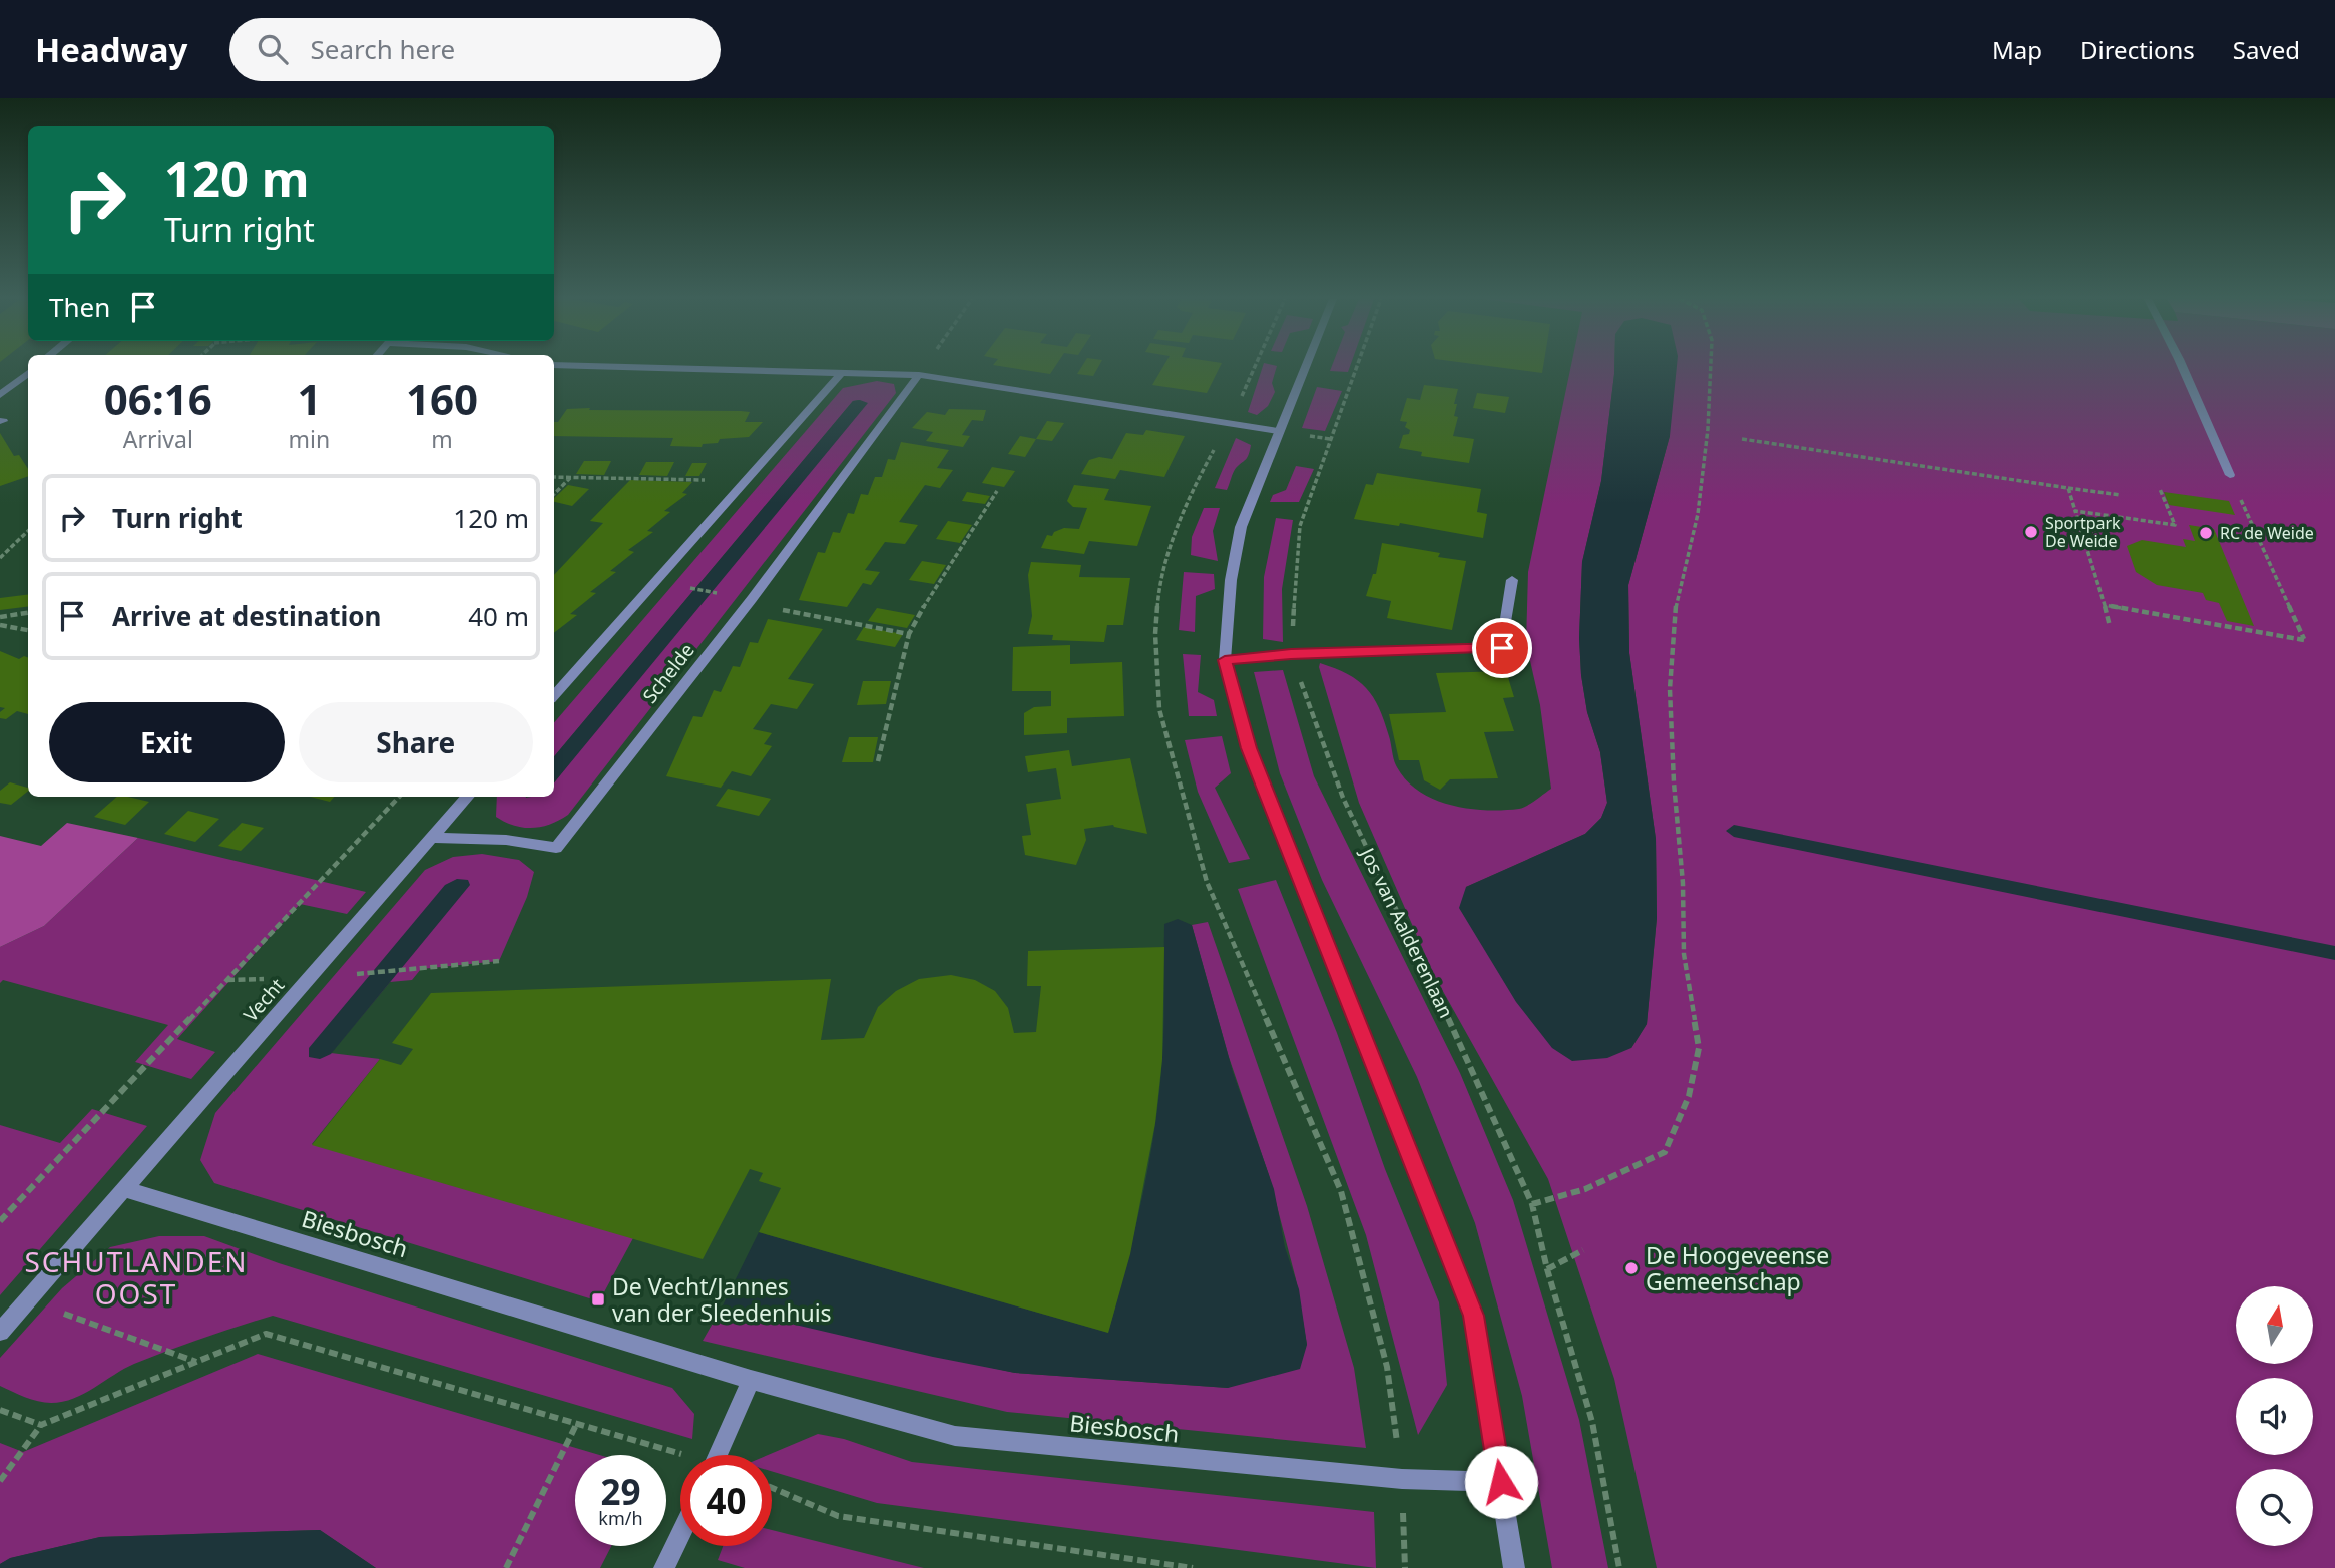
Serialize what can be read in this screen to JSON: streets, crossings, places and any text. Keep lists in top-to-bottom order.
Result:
{
  "streets": {
    "street": ["Schelde", "Vecht", "Biesbosch"],
    "path": ["Jos van Aalderenlaan"]
  },
  "crossings": [
    ["Schelde", "Vecht"],
    ["Vecht", "Biesbosch"]
  ],
  "districts": ["SCHUTLANDEN OOST"],
  "places": {
    "other": ["Sportpark De Weide", "RC de Weide", "De Hoogeveense Gemeenschap"],
    "transit": ["De Vecht/Jannes van der Sleedenhuis"]
  },
  "north": "top",
  "page": {
    "header": "Headway",
    "search": "Search here",
    "nav": ["Map", "Directions", "Saved"],
    "turn": ["120 m", "Turn right"],
    "then": "Then",
    "eta": [
      "06:16",
      "Arrival",
      "1",
      "min",
      "160",
      "m"
    ],
    "list": [
      {
        "name": "Turn right",
        "value": "120 m"
      },
      {
        "name": "Arrive at destination",
        "value": "40 m"
      }
    ],
    "buttons": ["Exit", "Share"],
    "speed": "29 km/h",
    "limit": "40"
  }
}
